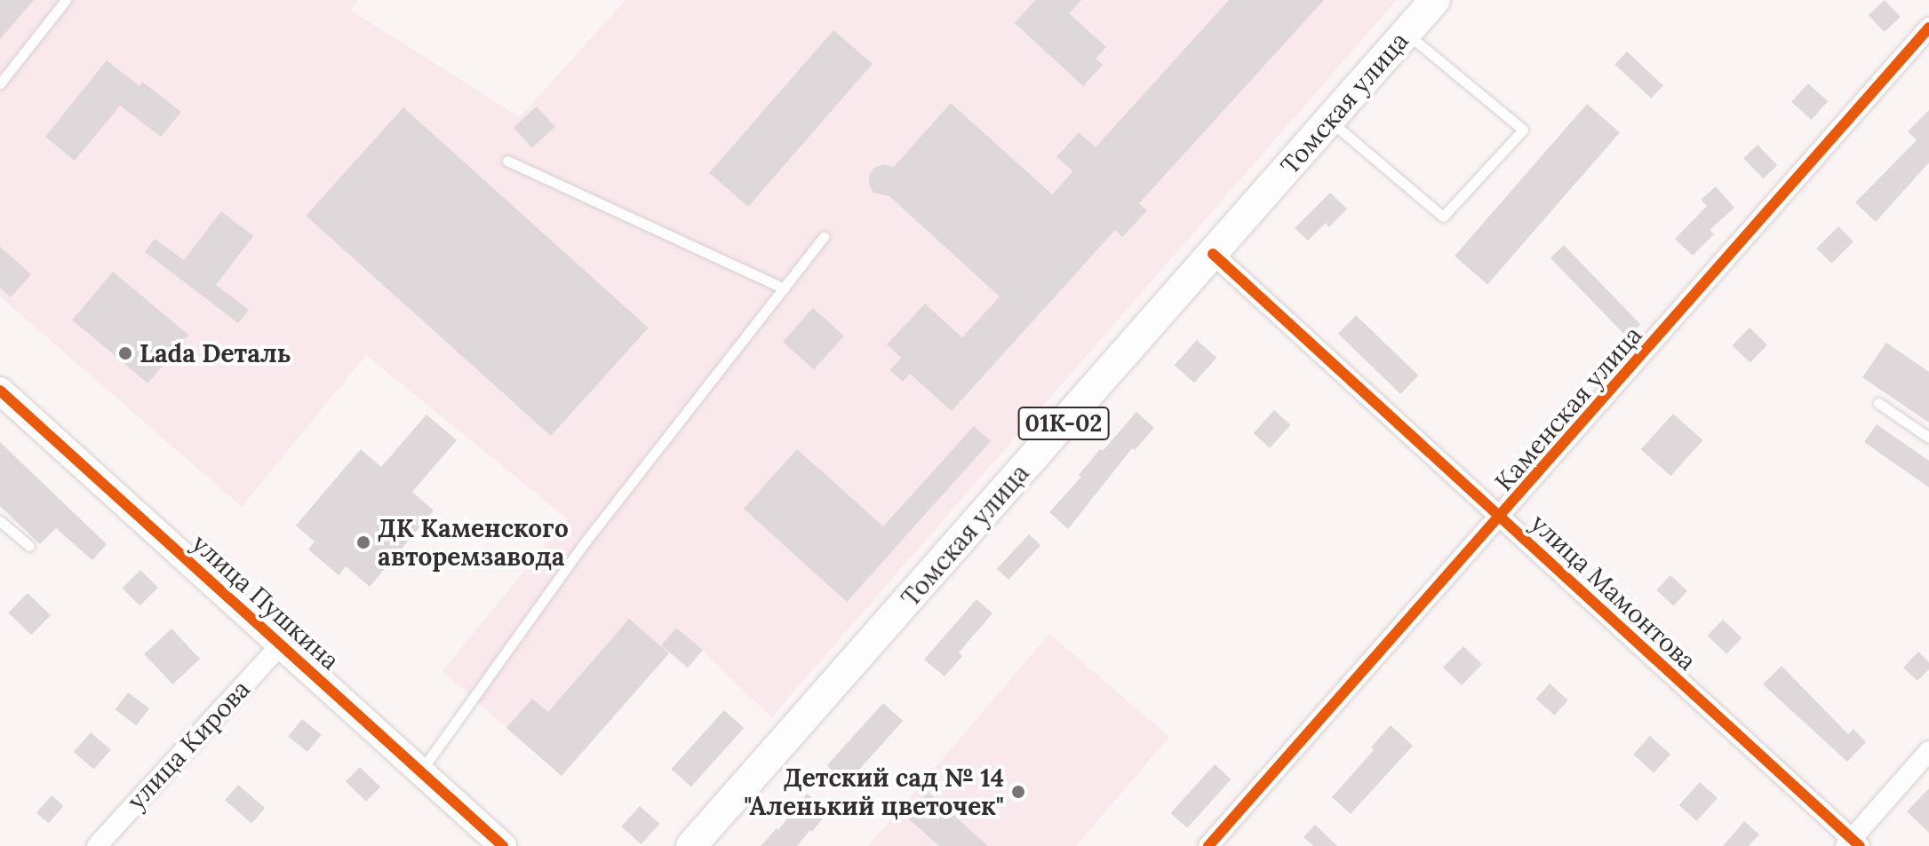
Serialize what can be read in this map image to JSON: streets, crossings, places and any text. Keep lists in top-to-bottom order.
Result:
{
  "streets": {
    "main road": ["Томская улица", "01К-02"],
    "street": [
      "Каменская улица",
      "улица Мамонтова",
      "улица Пушкина",
      "улица Кирова"
    ]
  },
  "crossings": [
    ["Томская улица", "улица Мамонтова"],
    ["Каменская улица", "улица Мамонтова"],
    ["улица Пушкина", "улица Кирова"]
  ],
  "places": ["Lada Dеталь", "ДК Каменского авторемзавода", "Детский сад № 14 \"Аленький цветочек\""]
}
